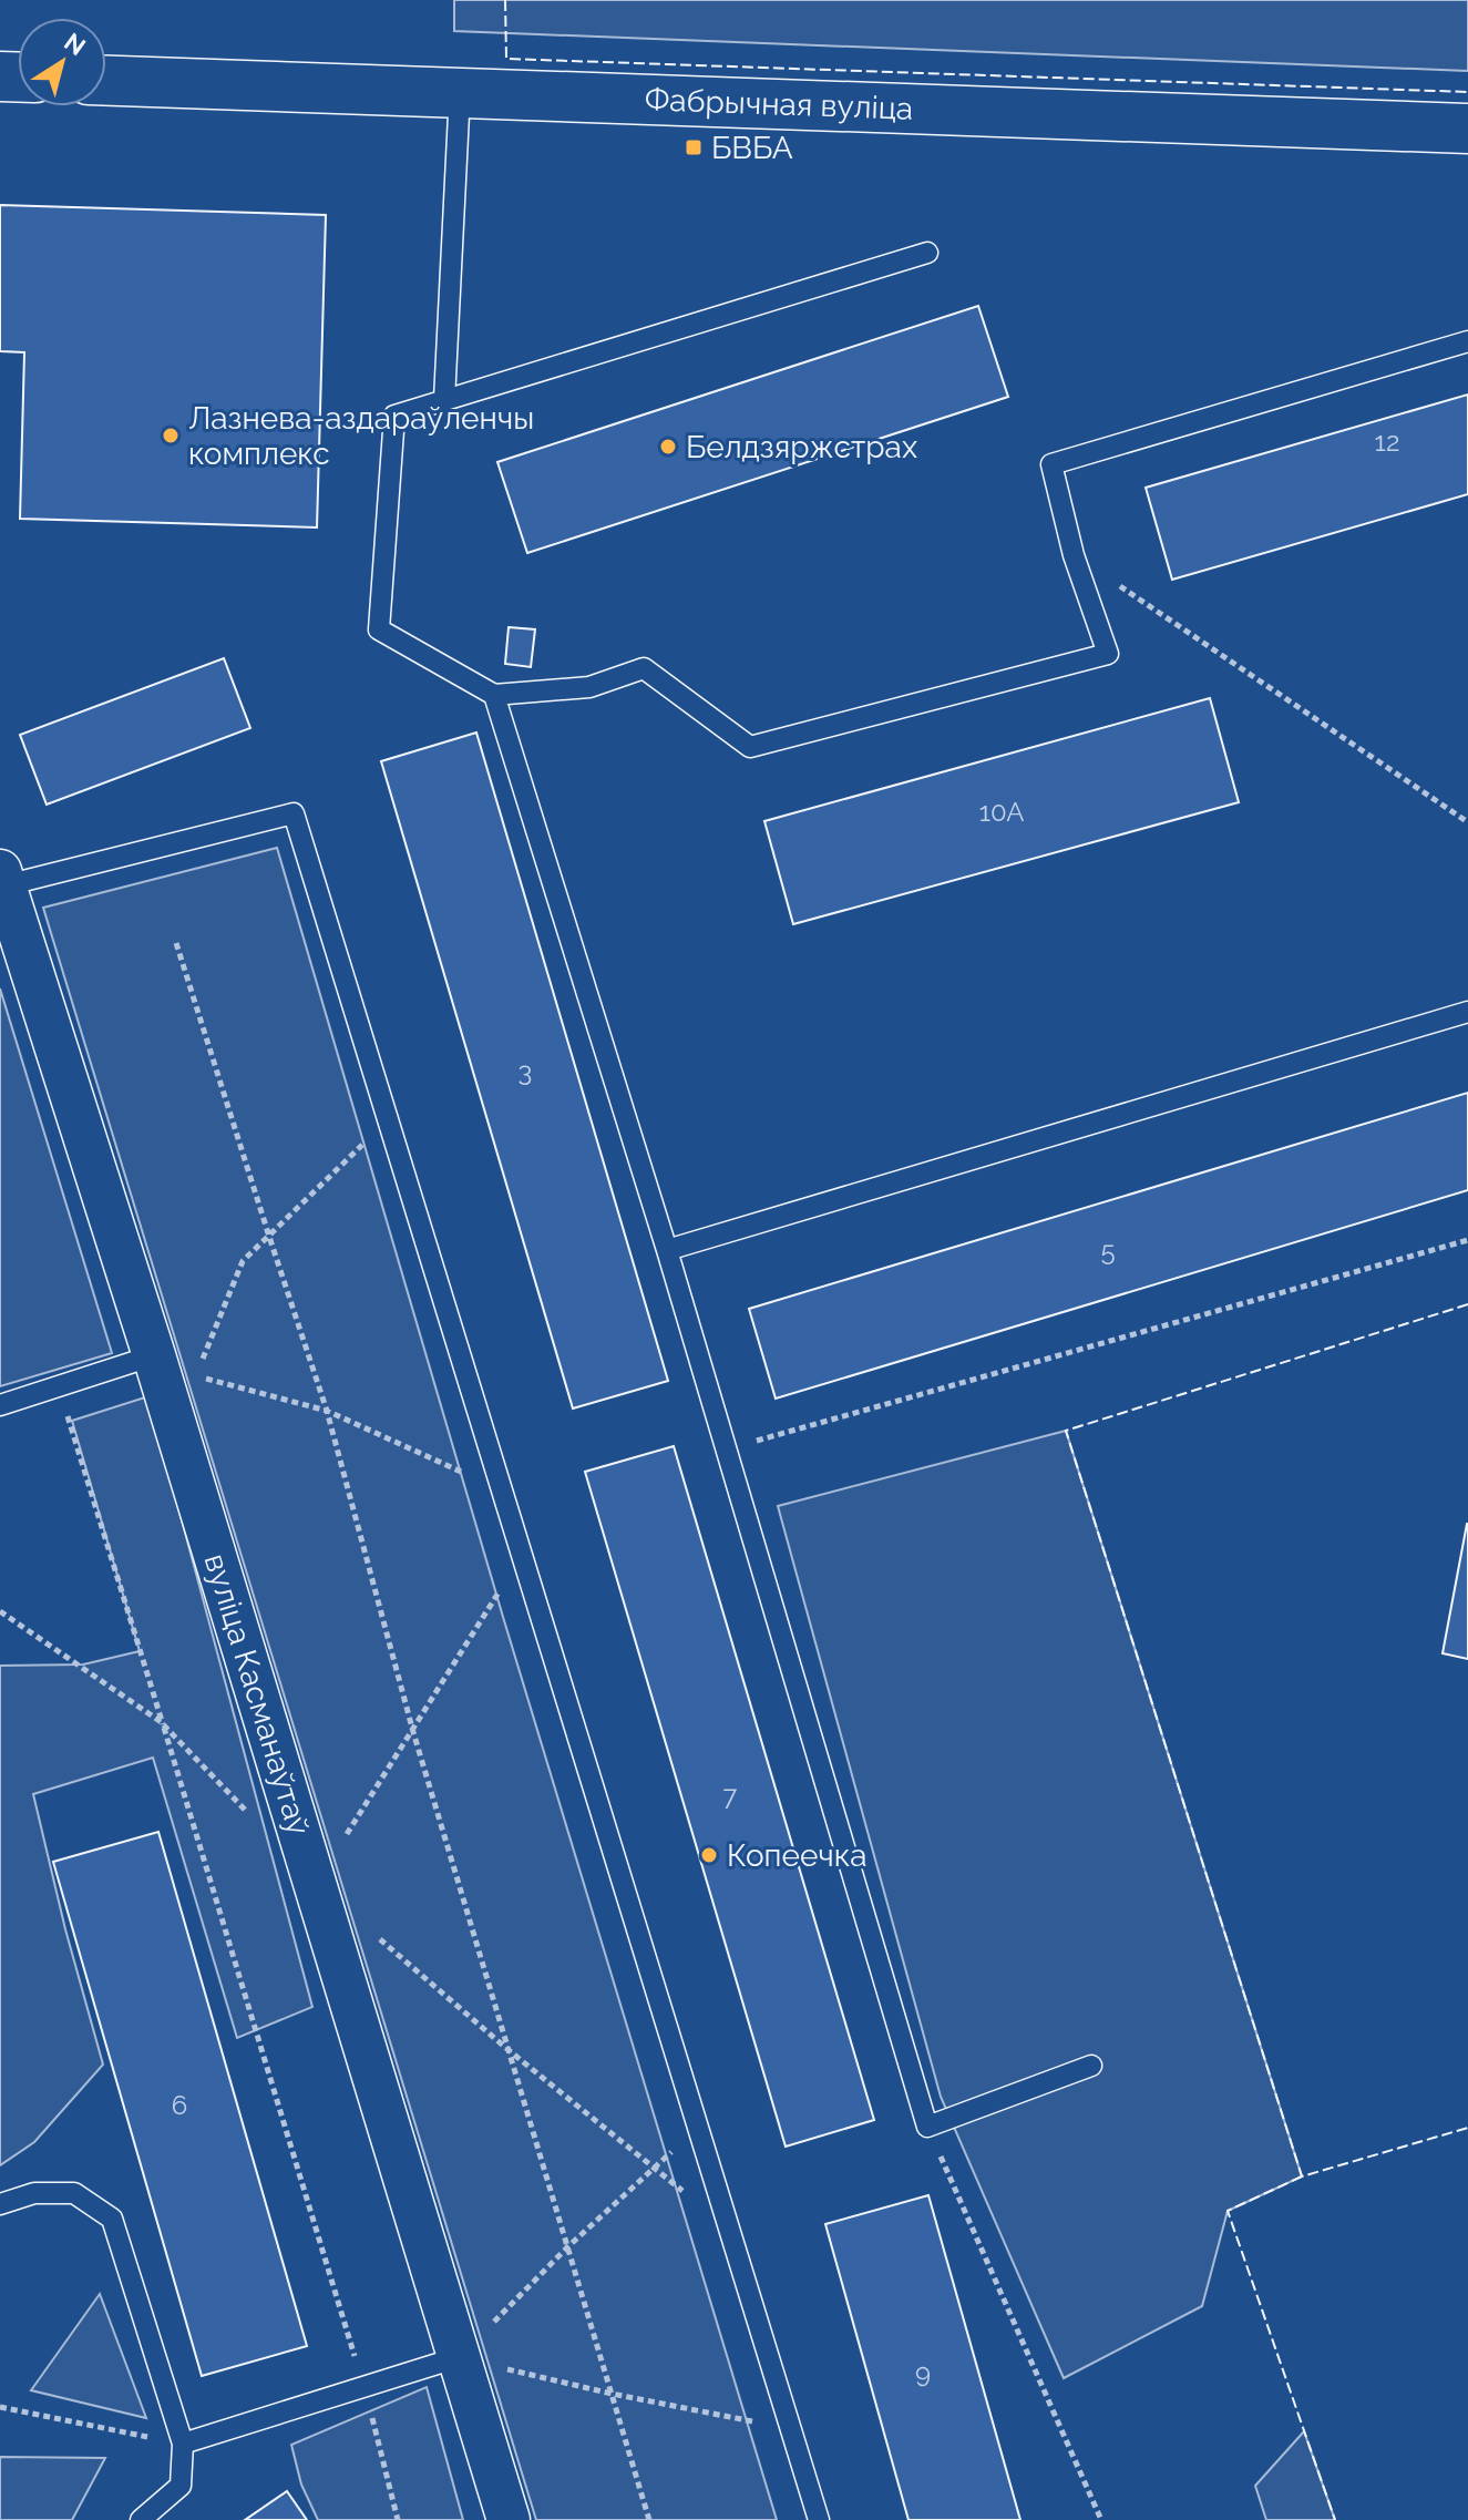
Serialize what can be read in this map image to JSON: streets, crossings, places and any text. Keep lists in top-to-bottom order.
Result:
{
  "streets": {
    "main road": ["Фабрычная вуліца"],
    "street": ["вуліца Касманаўтаў"]
  },
  "places": {
    "transit": ["БВБА"],
    "other": ["Лазнева-аздараўленчы комплекс", "Белдзяржстрах", "Копеечка"]
  },
  "house_numbers": [
    "12",
    "10А",
    "3",
    "5",
    "7",
    "6",
    "9"
  ],
  "north": "top right"
}
